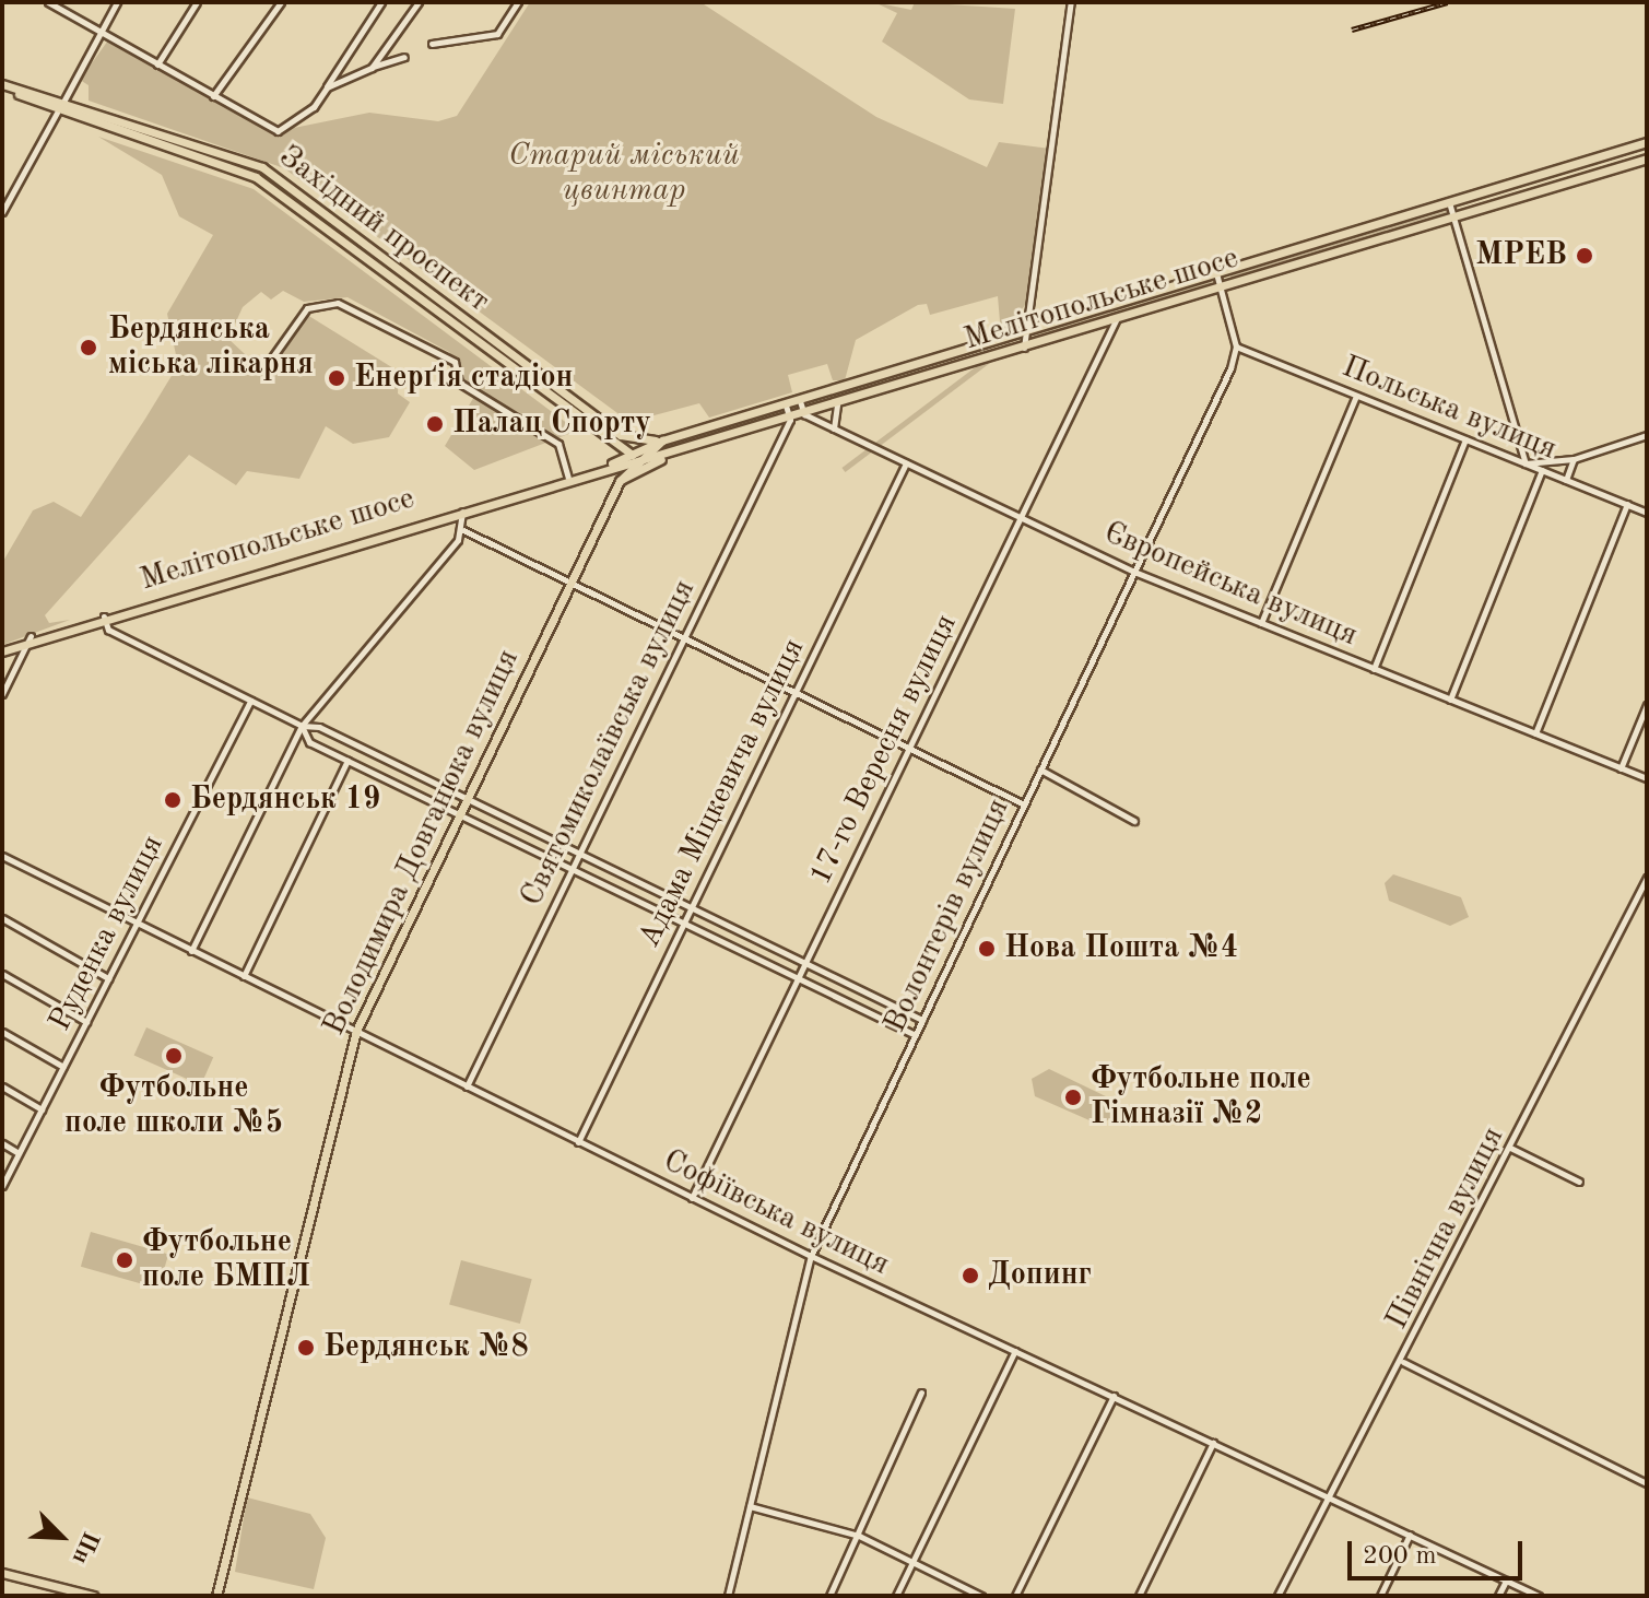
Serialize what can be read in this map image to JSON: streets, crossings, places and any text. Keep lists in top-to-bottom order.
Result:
{
  "streets": {
    "main road": ["Західний проспект", "Мелітопольське шосе", "Володимира Довганюка вулиця"],
    "street": [
      "Польська вулиця",
      "Європейська вулиця",
      "Святомиколаївська вулиця",
      "17-го Вересня вулиця",
      "Адама Міцкевича вулиця",
      "Волонтерів вулиця",
      "Руденка вулиця",
      "Софіївська вулиця",
      "Північна вулиця"
    ]
  },
  "crossings": [
    ["Західний проспект", "Мелітопольське шосе"],
    ["Мелітопольське шосе", "Європейська вулиця"],
    ["Мелітопольське шосе", "Святомиколаївська вулиця"],
    ["Мелітопольське шосе", "17-го Вересня вулиця"],
    ["Польська вулиця", "Волонтерів вулиця"],
    ["Європейська вулиця", "17-го Вересня вулиця"],
    ["Європейська вулиця", "Адама Міцкевича вулиця"],
    ["Європейська вулиця", "Волонтерів вулиця"],
    ["Святомиколаївська вулиця", "Софіївська вулиця"],
    ["17-го Вересня вулиця", "Софіївська вулиця"],
    ["Адама Міцкевича вулиця", "Софіївська вулиця"],
    ["Володимира Довганюка вулиця", "Софіївська вулиця"],
    ["Волонтерів вулиця", "Софіївська вулиця"],
    ["Руденка вулиця", "Софіївська вулиця"],
    ["Софіївська вулиця", "Північна вулиця"]
  ],
  "parks": ["Старий міський цвинтар"],
  "places": [
    "МРЕВ",
    "Бердянська міська лікарня",
    "Енерґія стадіон",
    "Палац Спорту",
    "Бердянськ 19",
    "Нова Пошта №4",
    "Футбольне поле школи №5",
    "Футбольне поле Гімназії №2",
    "Футбольне поле БМПЛ",
    "Допинг",
    "Бердянськ №8"
  ],
  "scale_bar": "200 m",
  "north": "bottom right"
}
